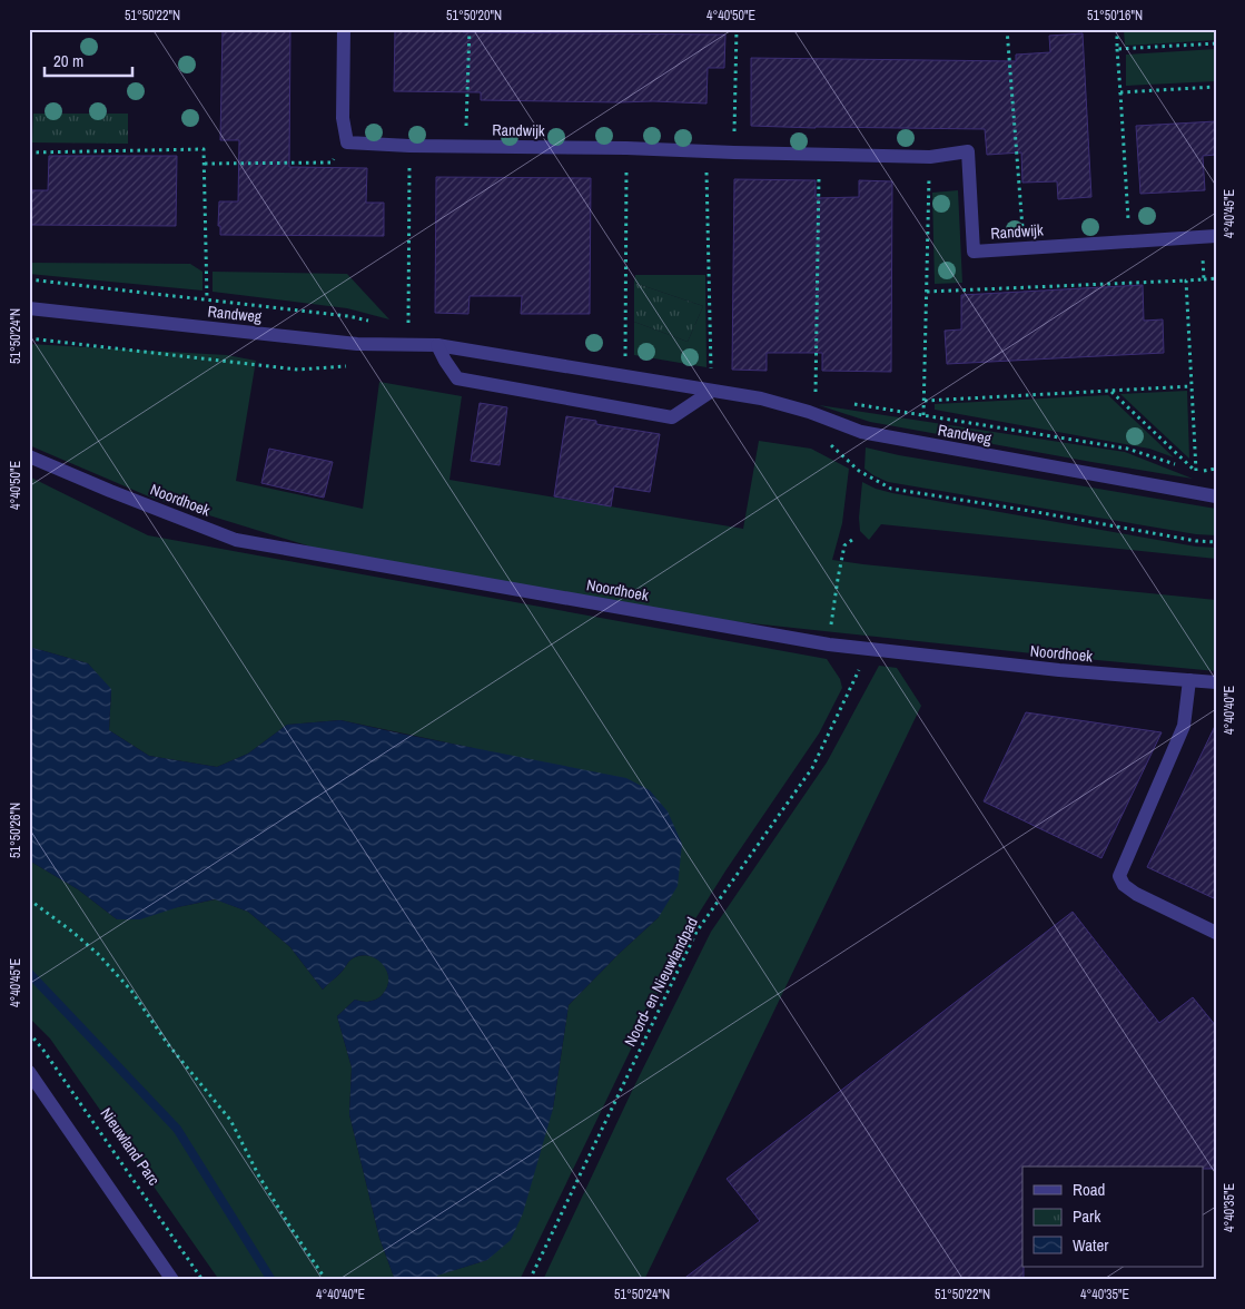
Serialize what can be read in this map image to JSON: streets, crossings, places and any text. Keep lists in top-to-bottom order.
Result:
{
  "streets": {
    "street": ["Randwijk", "Randweg", "Noordhoek"],
    "path": ["Noord- en Nieuwlandpad", "Nieuwland Parc"]
  },
  "crossings": [
    ["Noordhoek", "Noord- en Nieuwlandpad"]
  ],
  "legend": ["Road", "Park", "Water"],
  "scale_bar": "20 m",
  "coordinates": [
    "51°50'22\"N",
    "51°50'20\"N",
    "4°40'50\"E",
    "51°50'16\"N",
    "4°40'45\"E",
    "51°50'24\"N",
    "4°40'40\"E",
    "51°50'26\"N",
    "4°40'35\"E"
  ]
}
